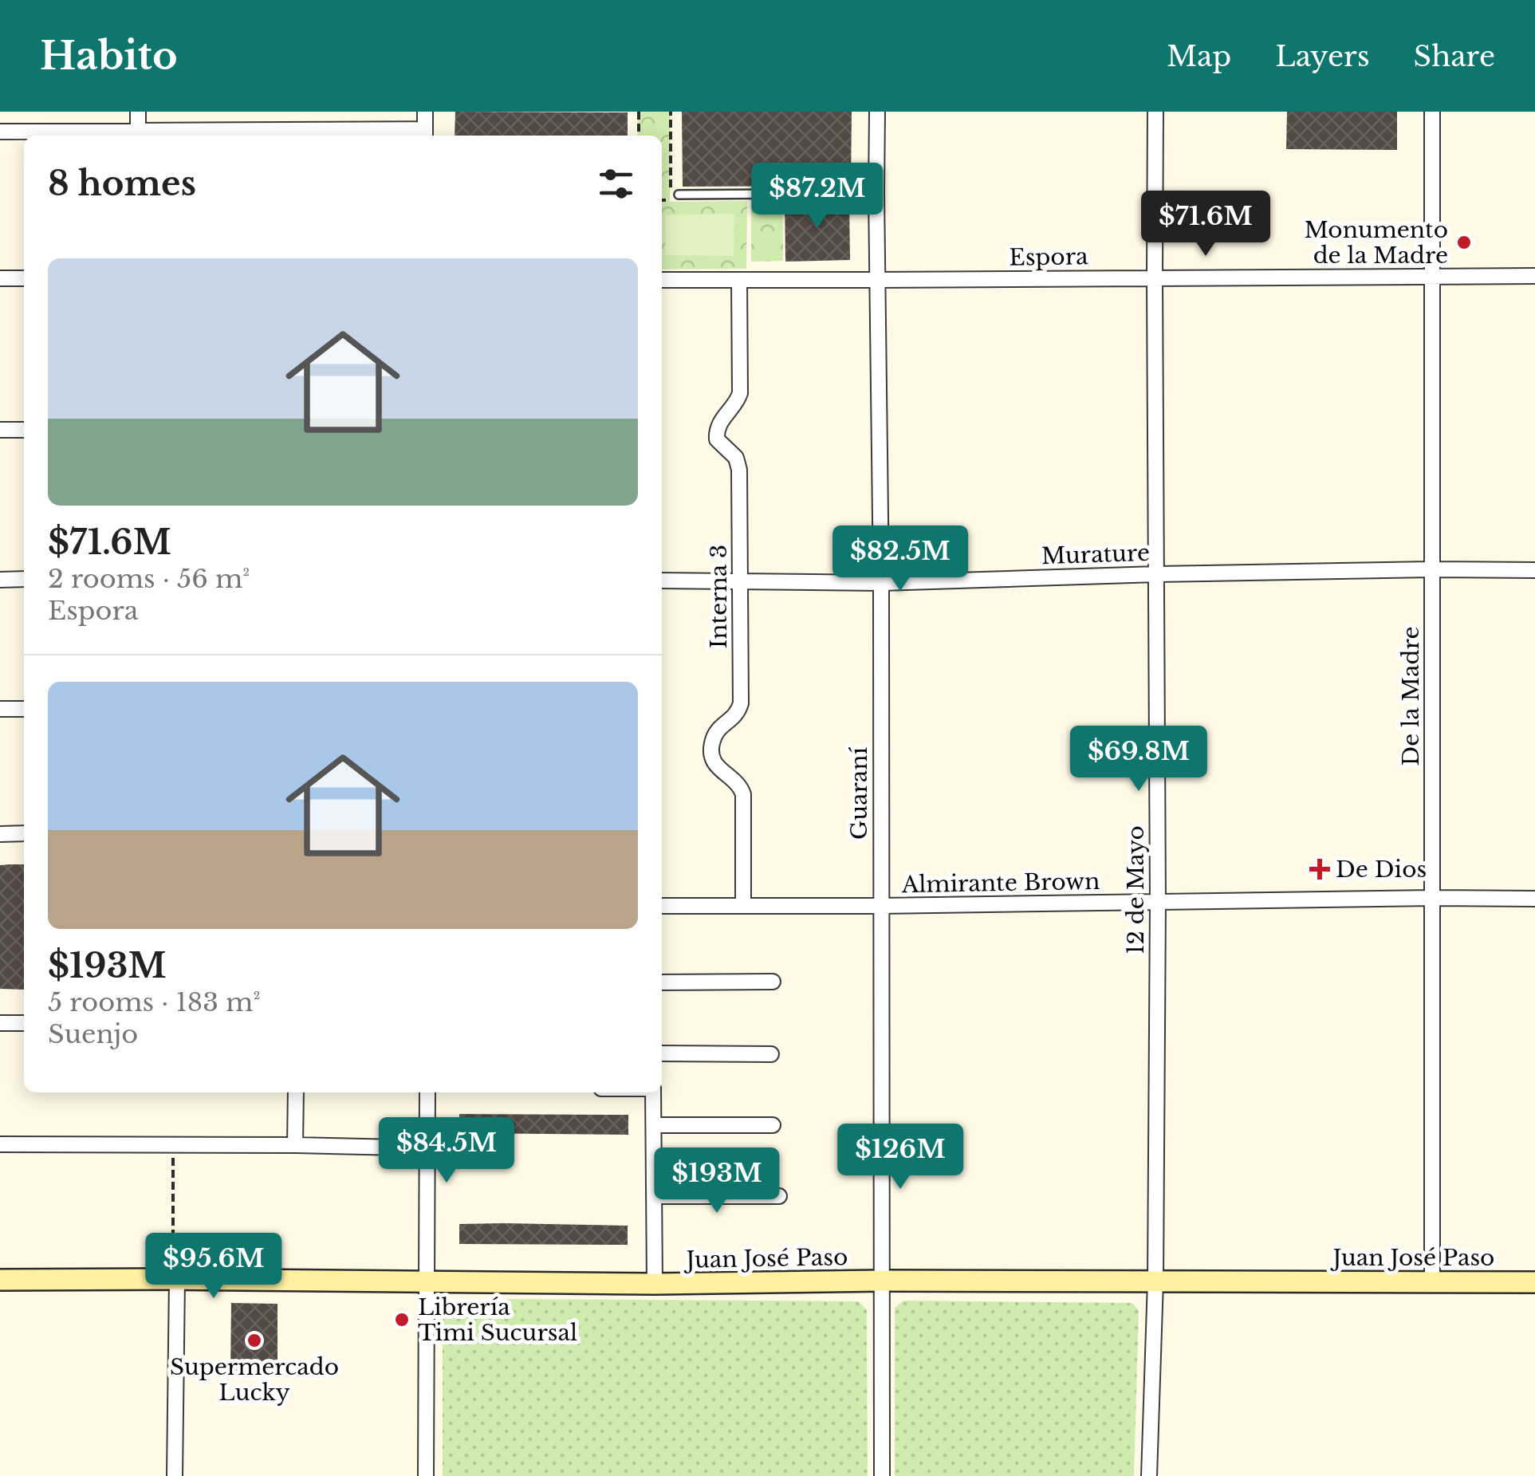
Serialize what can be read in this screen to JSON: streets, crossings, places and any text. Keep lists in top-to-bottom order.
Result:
{
  "streets": {
    "main road": ["Juan José Paso"],
    "street": [
      "Espora",
      "Murature",
      "Interna 3",
      "De la Madre",
      "Guaraní",
      "Almirante Brown",
      "12 de Mayo"
    ]
  },
  "crossings": [
    ["Espora", "Interna 3"],
    ["Espora", "De la Madre"],
    ["Espora", "Guaraní"],
    ["Espora", "12 de Mayo"],
    ["Murature", "Interna 3"],
    ["Murature", "De la Madre"],
    ["Murature", "Guaraní"],
    ["Murature", "12 de Mayo"],
    ["Interna 3", "Almirante Brown"],
    ["De la Madre", "Almirante Brown"],
    ["De la Madre", "Juan José Paso"],
    ["Guaraní", "Almirante Brown"],
    ["Guaraní", "Juan José Paso"],
    ["Almirante Brown", "12 de Mayo"],
    ["12 de Mayo", "Juan José Paso"]
  ],
  "places": {
    "other": ["Monumento de la Madre", "Librería Timi Sucursal", "Supermercado Lucky"],
    "health": ["De Dios"]
  },
  "page": {
    "header": "Habito",
    "nav": ["Map", "Layers", "Share"],
    "heading": "8 homes",
    "price": [
      "$87.2M",
      "$71.6M",
      "$82.5M",
      "$69.8M",
      "$84.5M",
      "$126M",
      "$193M",
      "$95.6M"
    ],
    "list": [
      {
        "name": "$71.6M",
        "note": "2 rooms · 56 m² · Espora"
      },
      {
        "name": "$193M",
        "note": "5 rooms · 183 m² · Suenjo"
      }
    ]
  }
}
